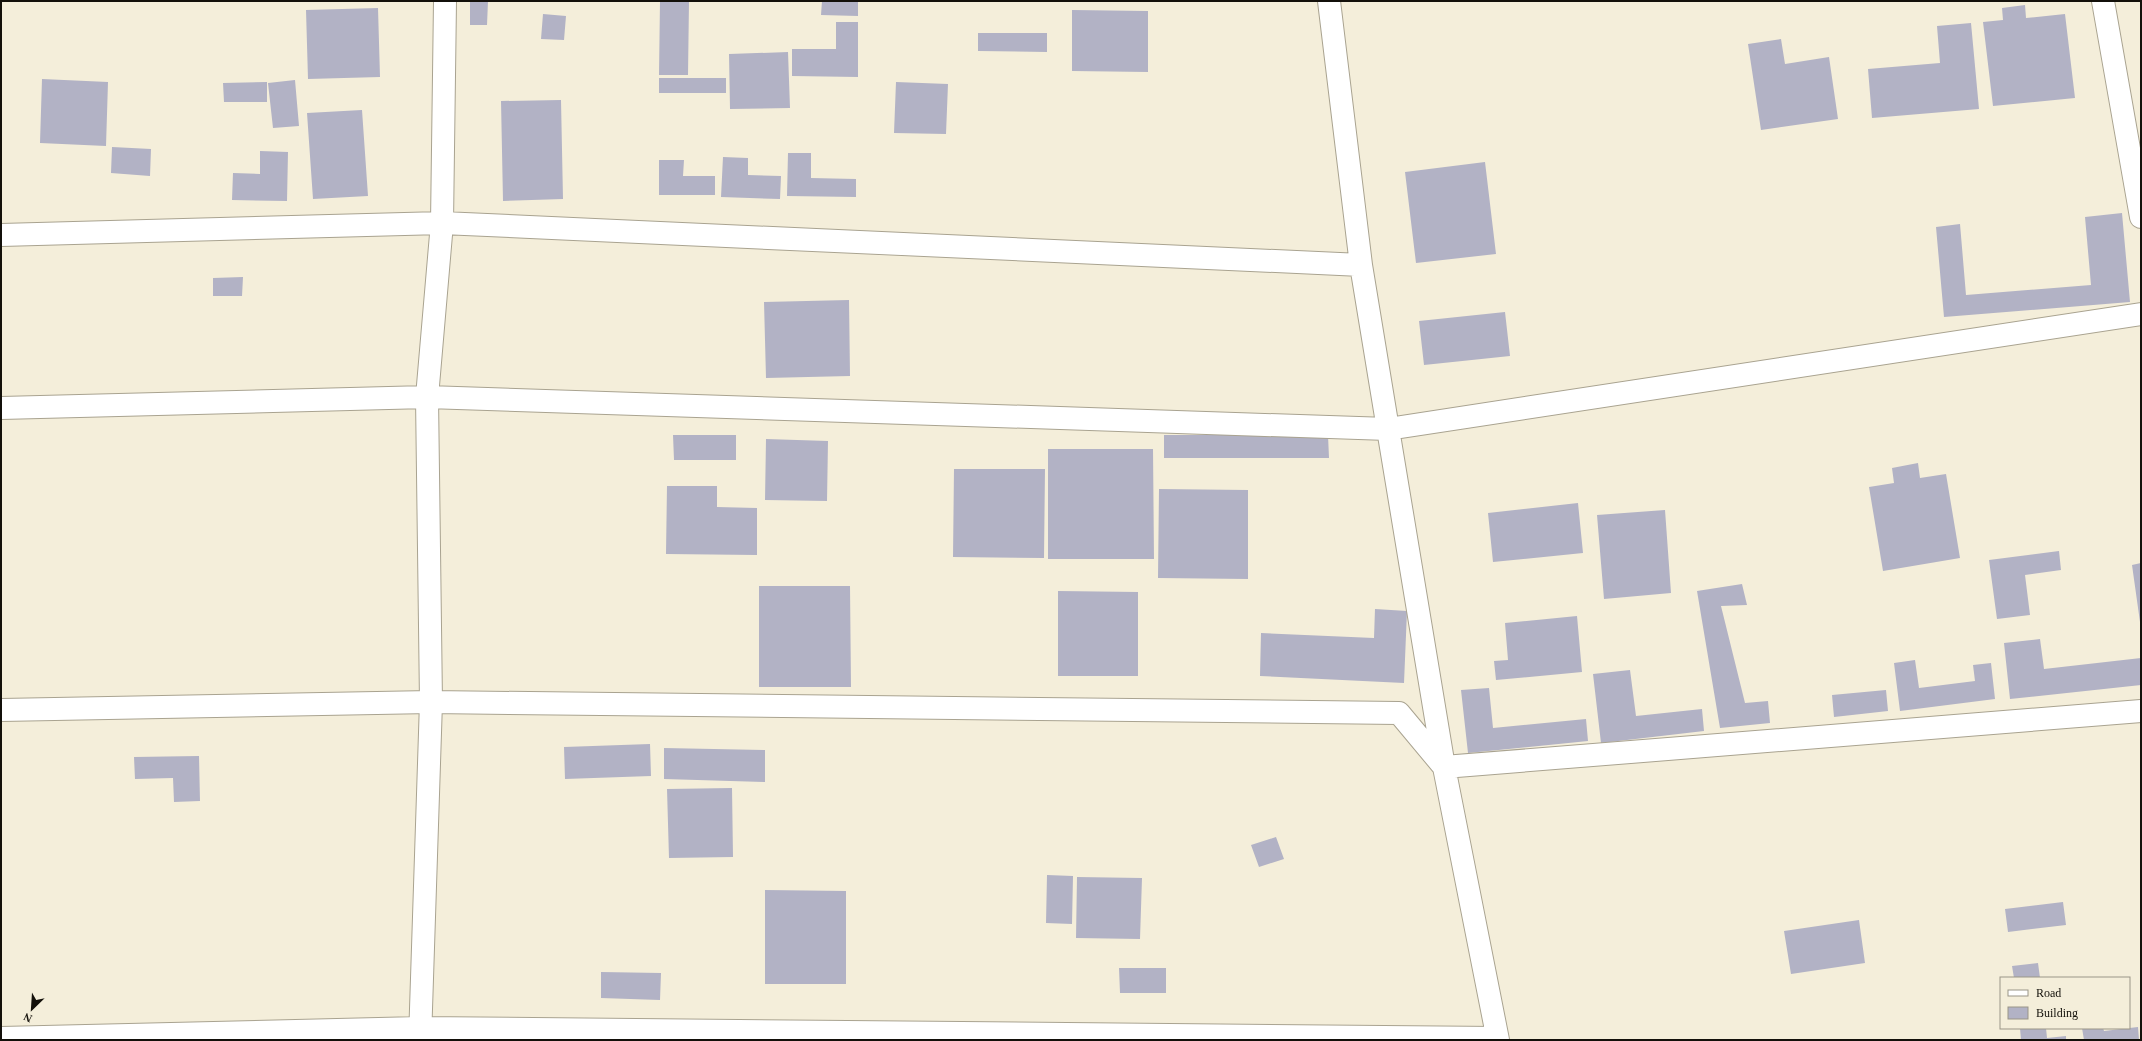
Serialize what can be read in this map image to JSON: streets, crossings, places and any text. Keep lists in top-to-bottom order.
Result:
{
  "legend": ["Road", "Building"],
  "north": "bottom left"
}
